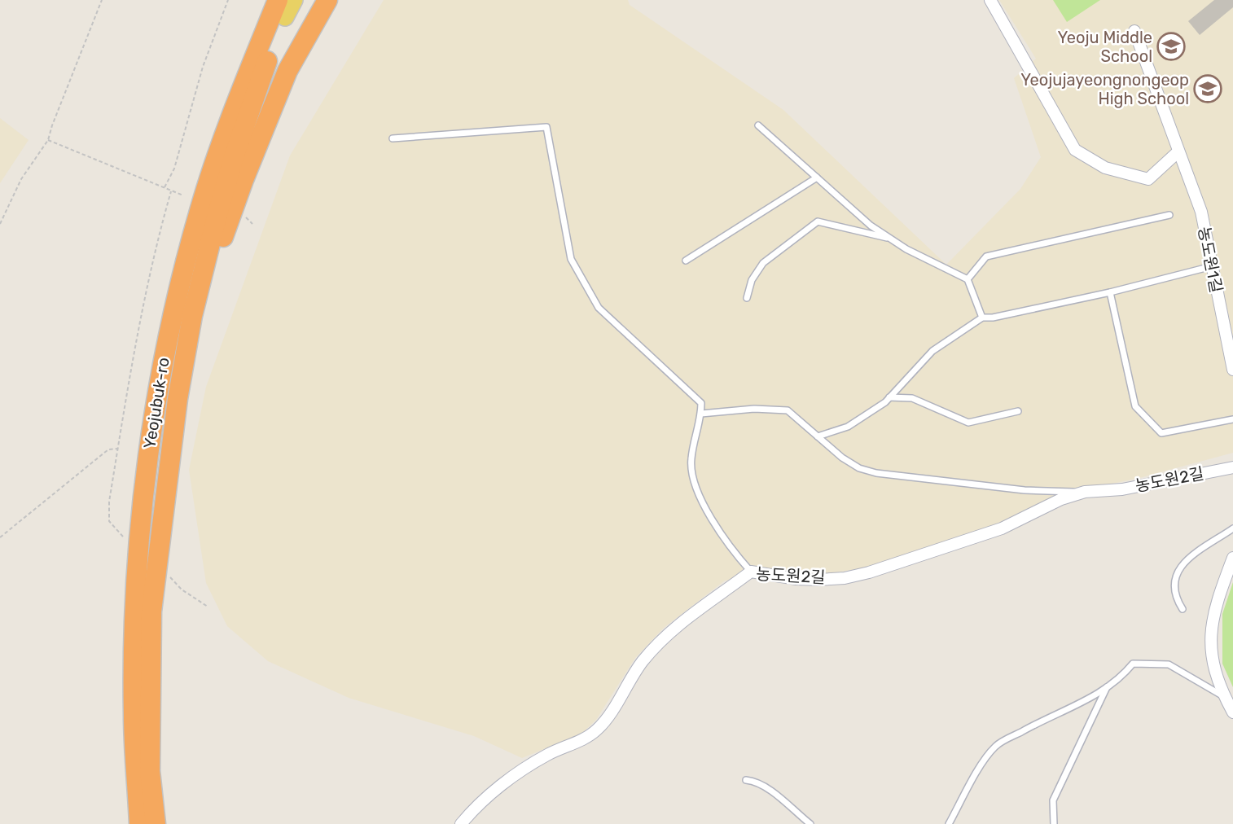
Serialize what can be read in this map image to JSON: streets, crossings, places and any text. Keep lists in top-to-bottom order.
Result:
{
  "streets": {
    "highway": ["Yeojubuk-ro"],
    "street": ["농도원1길", "농도원2길"]
  },
  "places": {
    "school or university": ["Yeoju Middle School", "Yeojujayeongnongeop High School"]
  }
}
